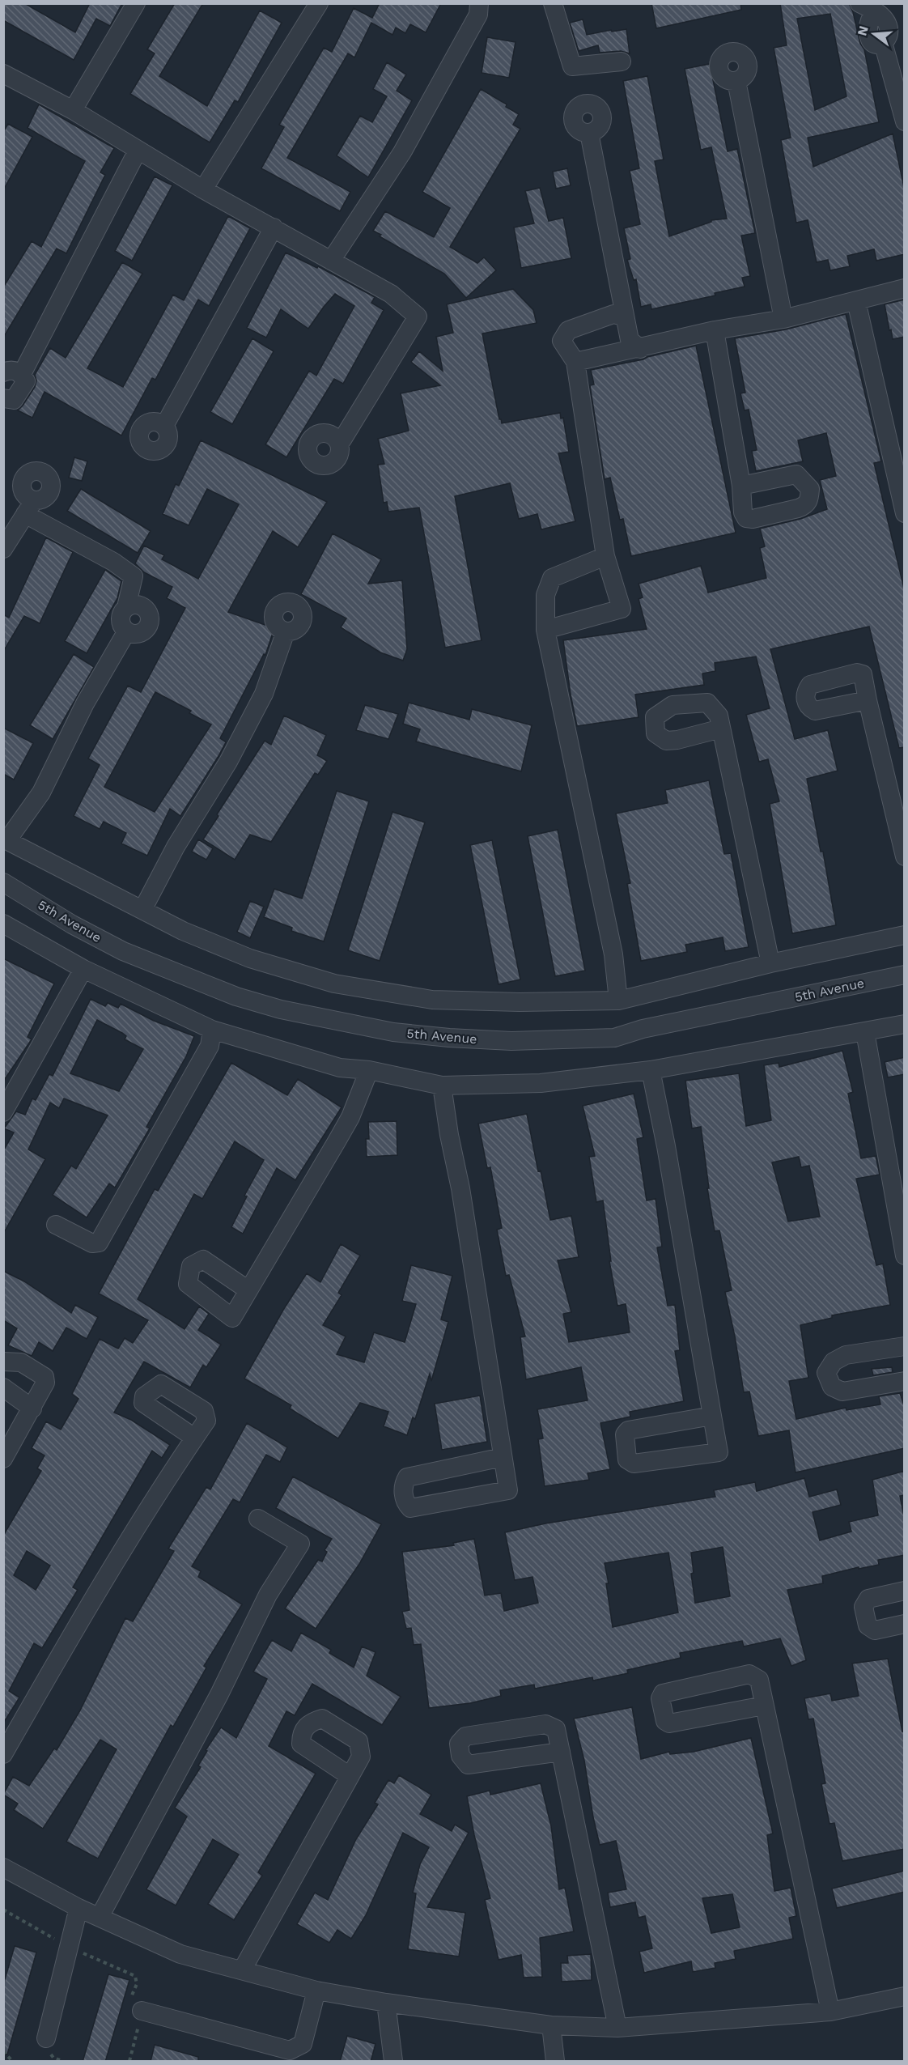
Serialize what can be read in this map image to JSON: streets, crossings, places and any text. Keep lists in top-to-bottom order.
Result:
{
  "streets": {
    "street": ["5th Avenue"]
  },
  "north": "left"
}
